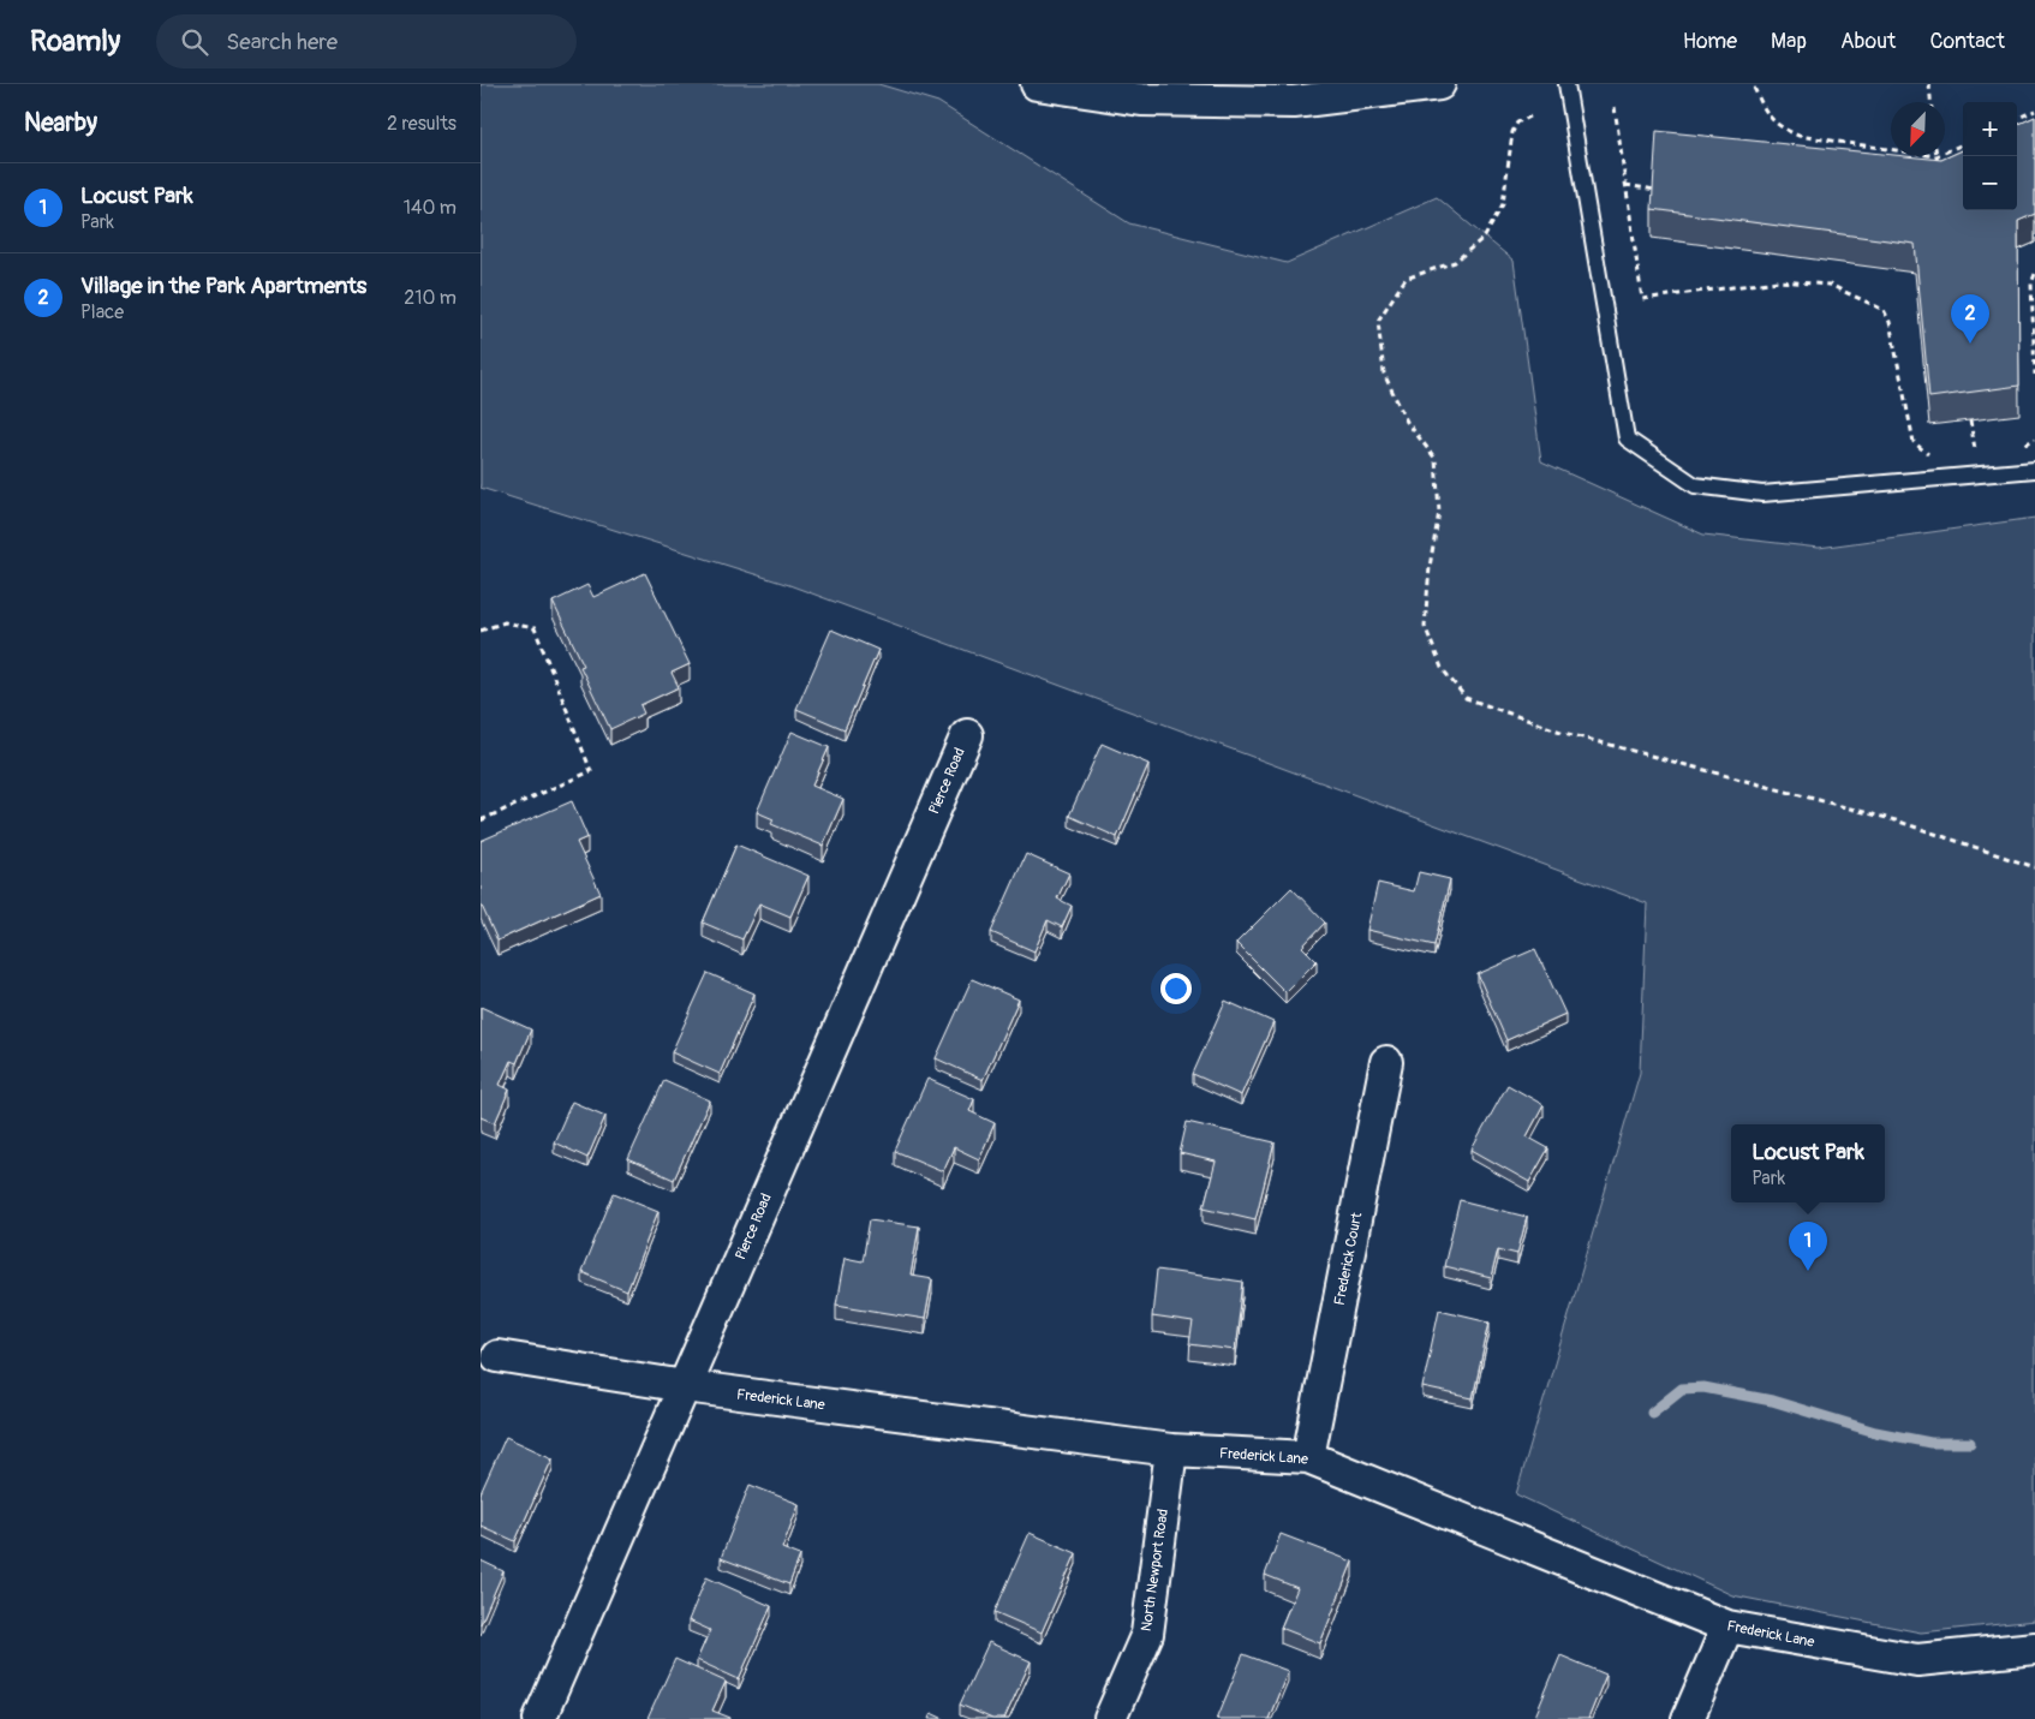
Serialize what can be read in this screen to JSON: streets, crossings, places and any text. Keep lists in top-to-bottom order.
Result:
{
  "streets": {
    "street": [
      "Pierce Road",
      "Frederick Court",
      "Frederick Lane",
      "North Newport Road"
    ]
  },
  "crossings": [
    ["Pierce Road", "Frederick Lane"],
    ["Frederick Court", "Frederick Lane"],
    ["Frederick Lane", "North Newport Road"]
  ],
  "north": "bottom left",
  "page": {
    "header": "Roamly",
    "search": "Search here",
    "nav": [
      "Home",
      "Map",
      "About",
      "Contact"
    ],
    "heading": ["Nearby", "2 results"],
    "map_buttons": ["+", "−"],
    "list": [
      {
        "mark": "1",
        "name": "Locust Park",
        "note": "Park",
        "value": "140 m"
      },
      {
        "mark": "2",
        "name": "Village in the Park Apartments",
        "note": "Place",
        "value": "210 m"
      }
    ],
    "pins": ["2", "1"],
    "popup": ["Locust Park", "Park"]
  }
}
